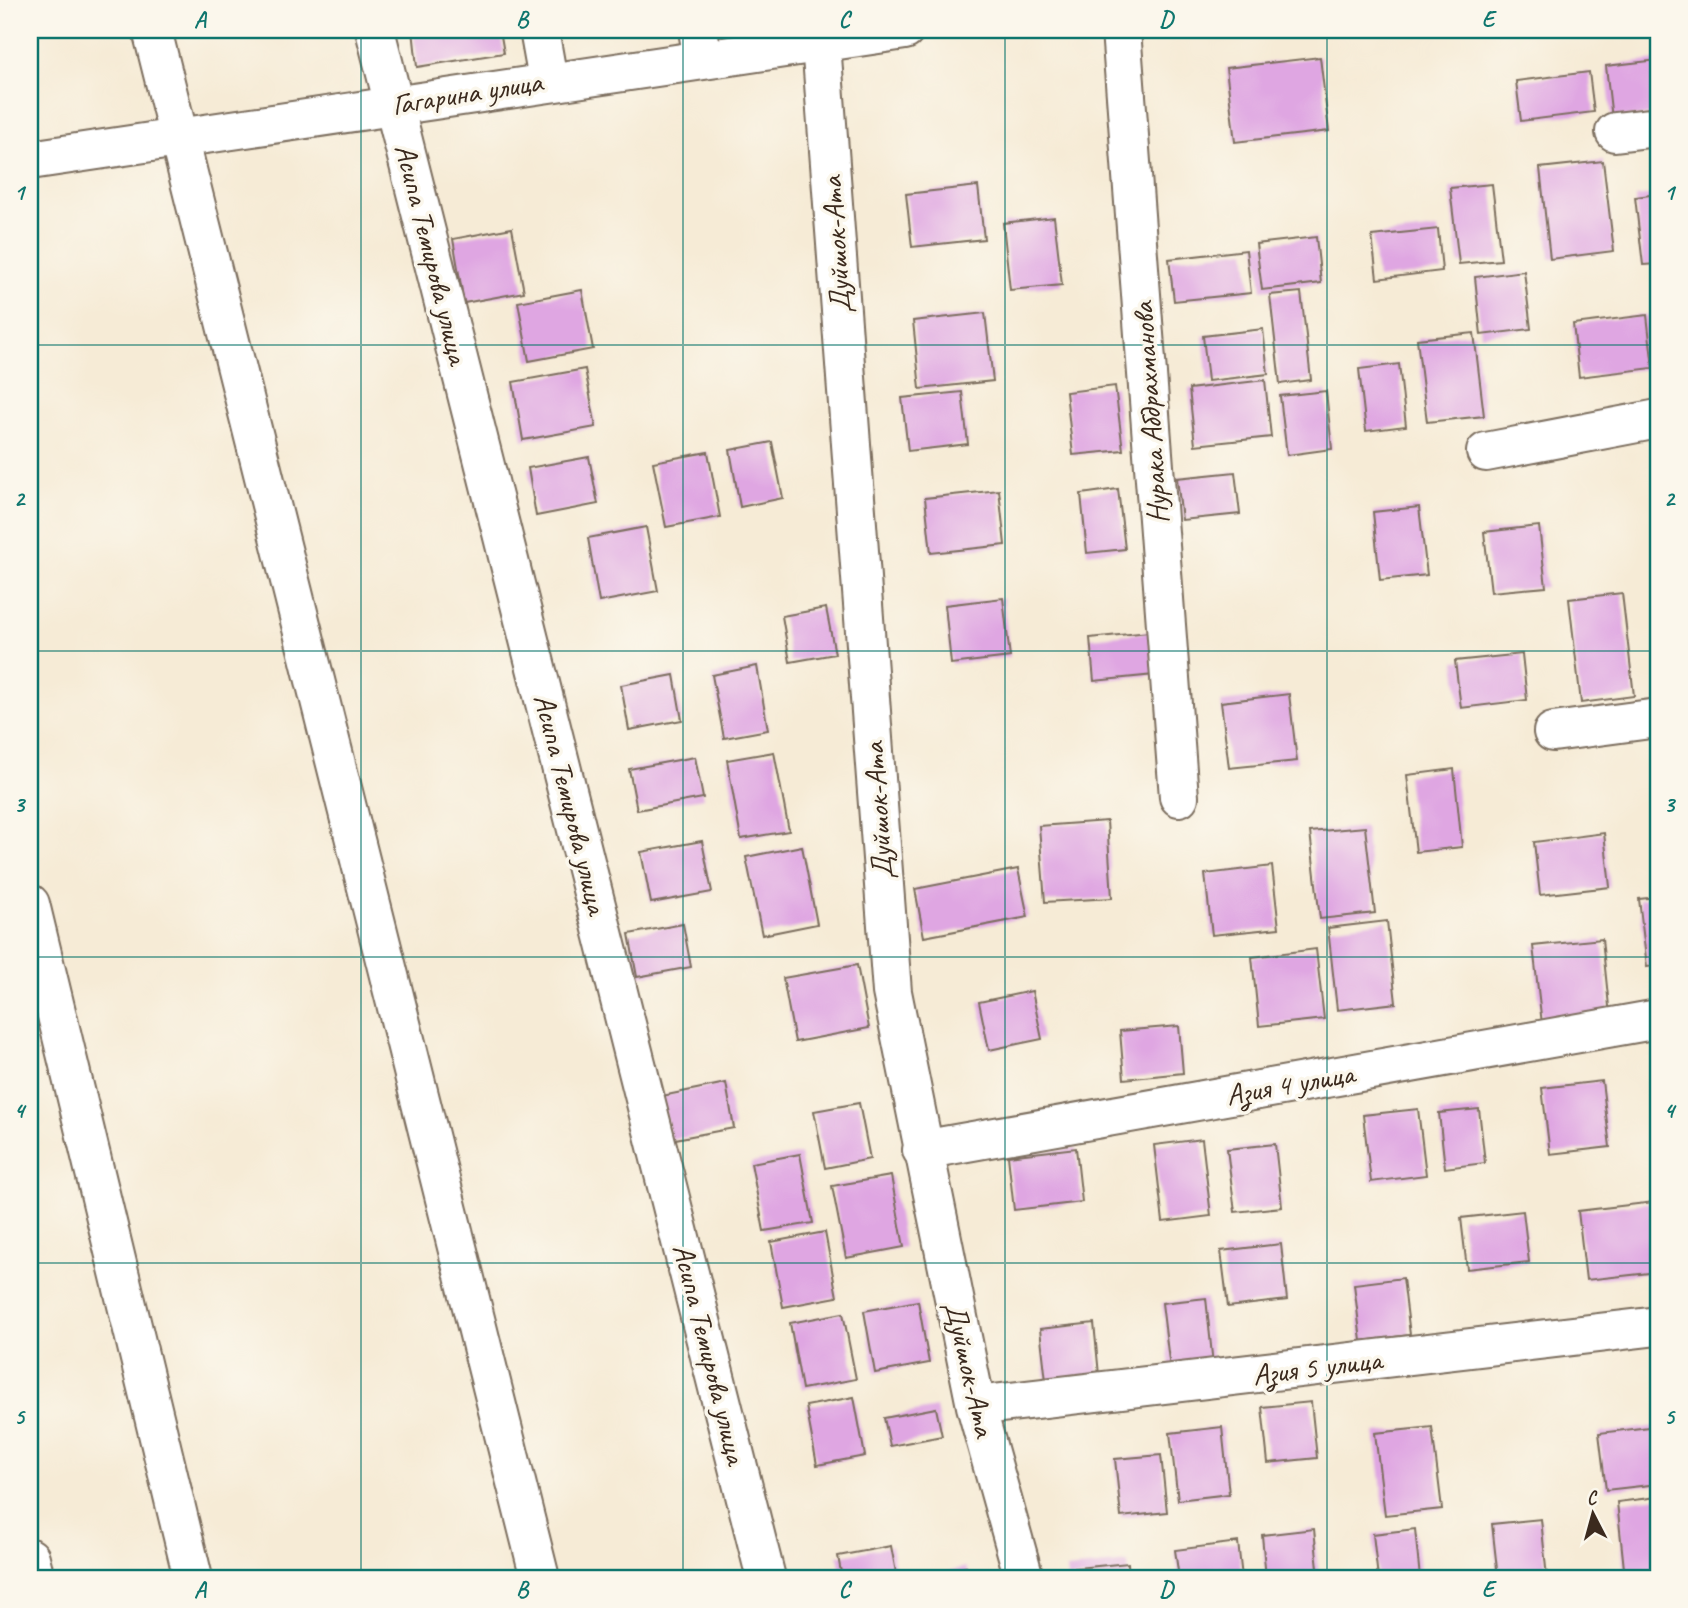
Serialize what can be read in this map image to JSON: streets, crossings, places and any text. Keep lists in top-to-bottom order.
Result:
{
  "streets": {
    "street": [
      "Гагарина улица",
      "Дуйшок-Ата",
      "Асипа Темирова улица",
      "Нурака Абдрахманова",
      "Азия 4 улица",
      "Азия 5 улица"
    ]
  },
  "crossings": [
    ["Гагарина улица", "Дуйшок-Ата"],
    ["Гагарина улица", "Асипа Темирова улица"],
    ["Дуйшок-Ата", "Азия 4 улица"],
    ["Дуйшок-Ата", "Азия 5 улица"]
  ],
  "north": "top",
  "grid": {
    "columns": [
      "A",
      "B",
      "C",
      "D",
      "E"
    ],
    "rows": [
      "1",
      "2",
      "3",
      "4",
      "5"
    ]
  }
}
